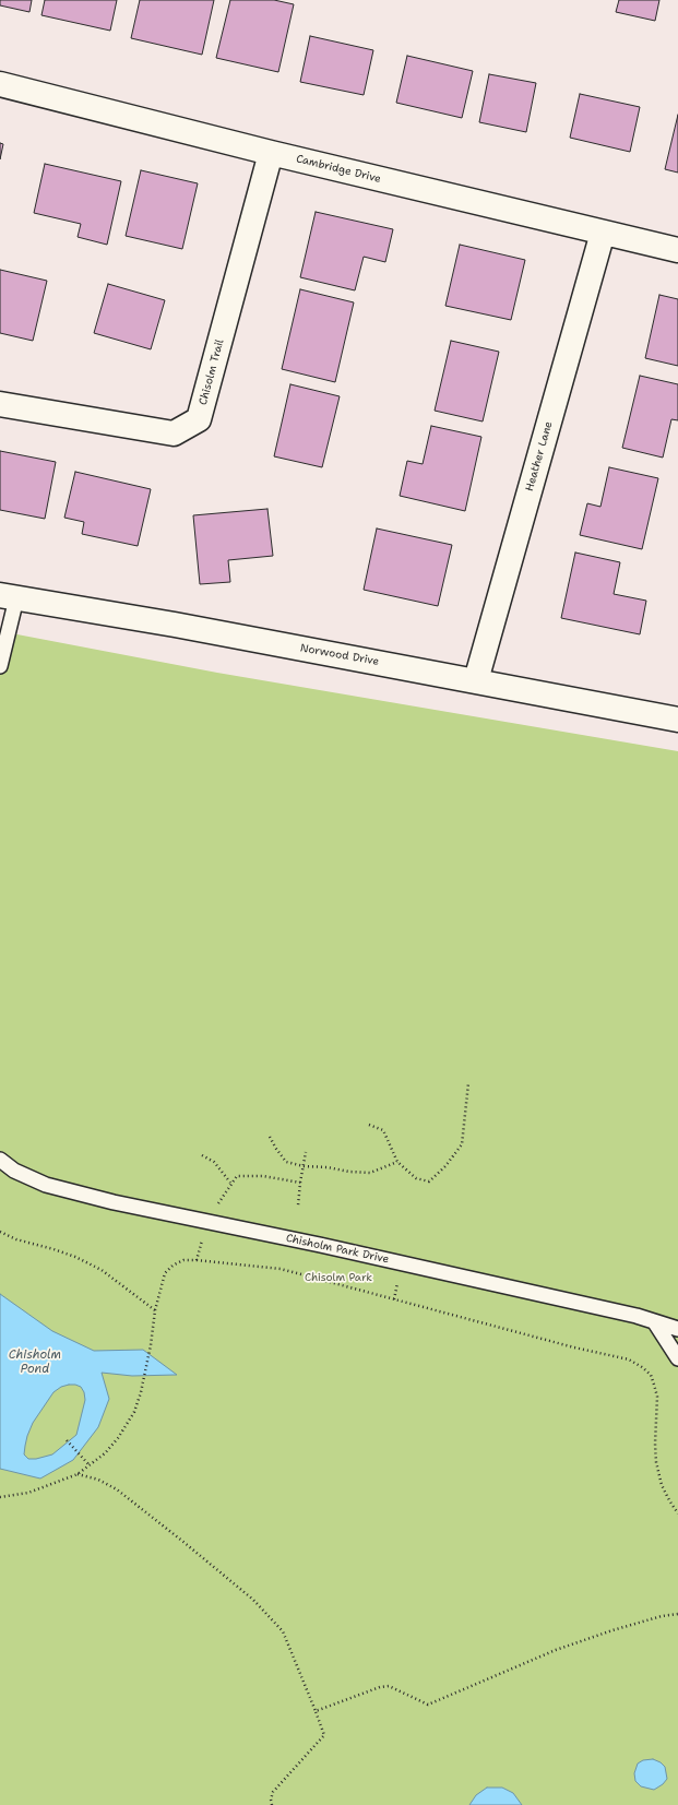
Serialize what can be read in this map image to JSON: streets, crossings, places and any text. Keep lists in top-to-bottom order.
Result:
{
  "streets": {
    "street": [
      "Cambridge Drive",
      "Chisolm Trail",
      "Heather Lane",
      "Norwood Drive"
    ],
    "lane": ["Chisholm Park Drive"]
  },
  "crossings": [
    ["Cambridge Drive", "Chisolm Trail"],
    ["Cambridge Drive", "Heather Lane"],
    ["Heather Lane", "Norwood Drive"]
  ],
  "water": ["Chisholm Pond"],
  "parks": ["Chisolm Park"]
}
